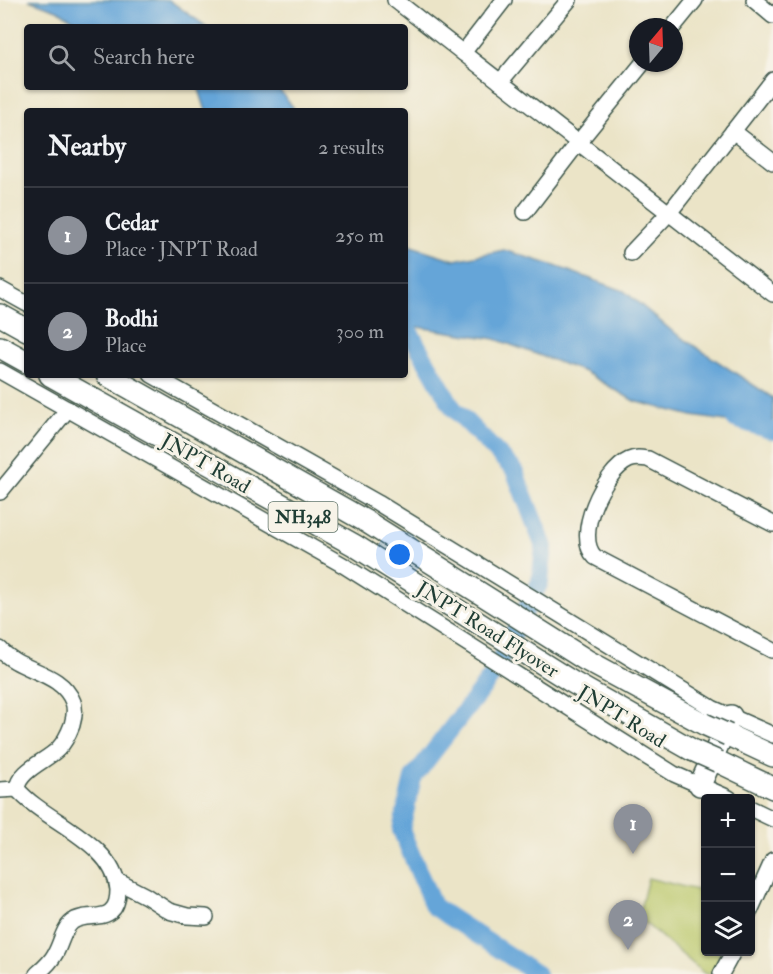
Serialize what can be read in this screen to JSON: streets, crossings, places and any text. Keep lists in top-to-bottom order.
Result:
{
  "streets": {
    "highway": ["NH348", "JNPT Road Flyover"],
    "street": ["JNPT Road"]
  },
  "north": "top",
  "page": {
    "search": "Search here",
    "heading": ["Nearby", "2 results"],
    "list": [
      {
        "mark": "1",
        "name": "Cedar",
        "note": "Place · JNPT Road",
        "value": "250 m"
      },
      {
        "mark": "2",
        "name": "Bodhi",
        "note": "Place",
        "value": "300 m"
      }
    ],
    "map_buttons": ["+", "−"],
    "pins": ["1", "2"]
  }
}
